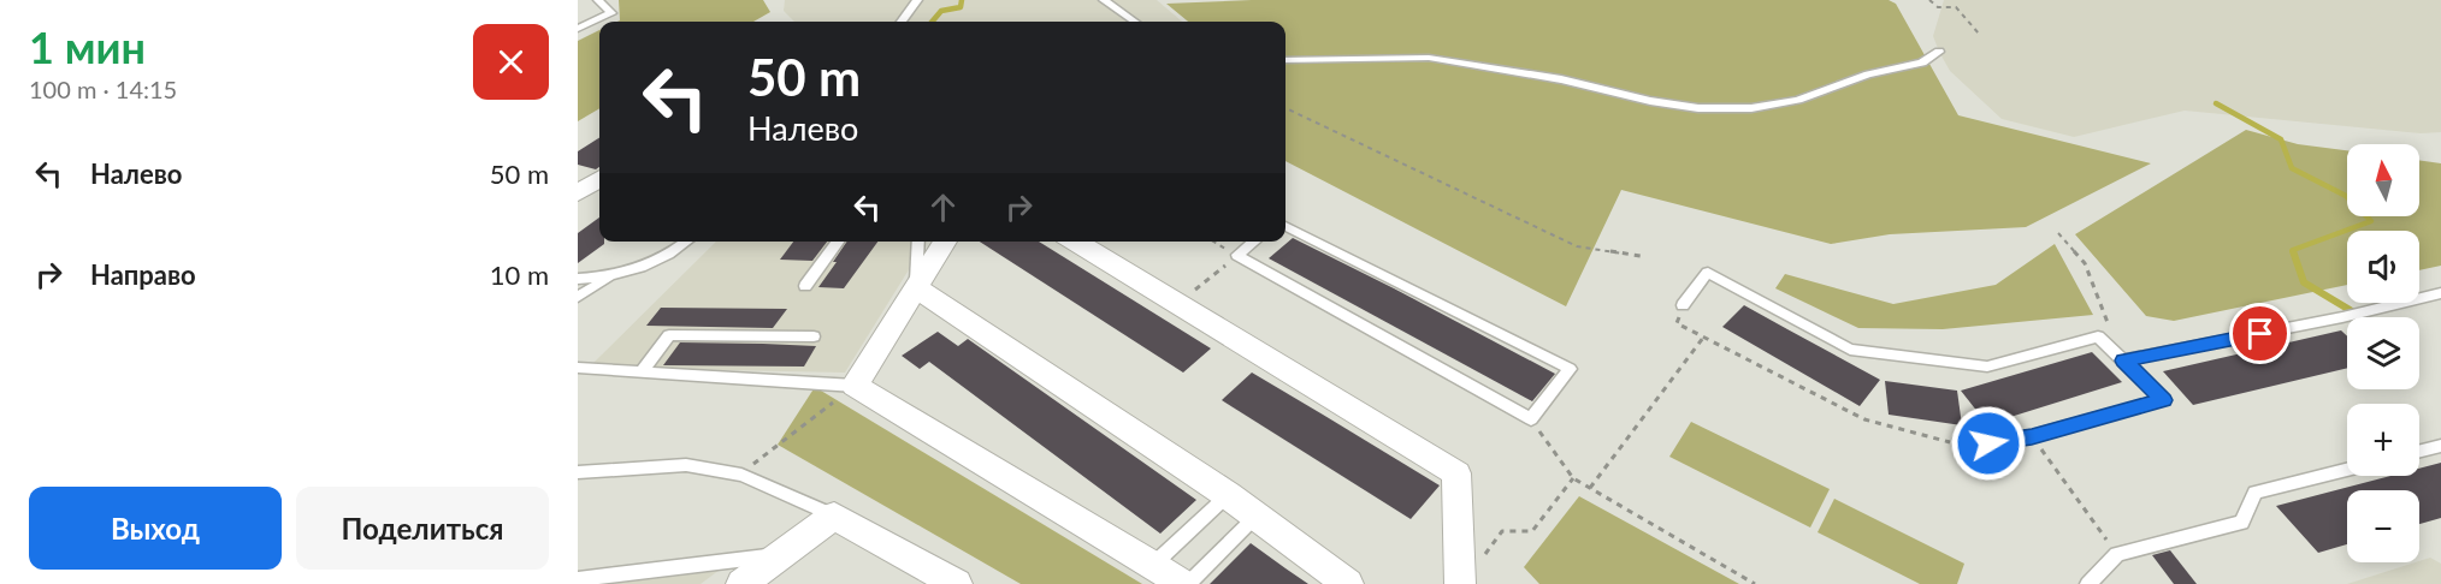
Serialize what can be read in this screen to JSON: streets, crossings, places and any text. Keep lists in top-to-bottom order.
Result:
{
  "north": "top",
  "page": {
    "heading": ["1 мин", "100 m · 14:15"],
    "turn": ["50 m", "Налево"],
    "list": [
      {
        "name": "Налево",
        "value": "50 m"
      },
      {
        "name": "Направо",
        "value": "10 m"
      }
    ],
    "map_buttons": ["+", "−"],
    "buttons": ["Выход", "Поделиться"]
  }
}
